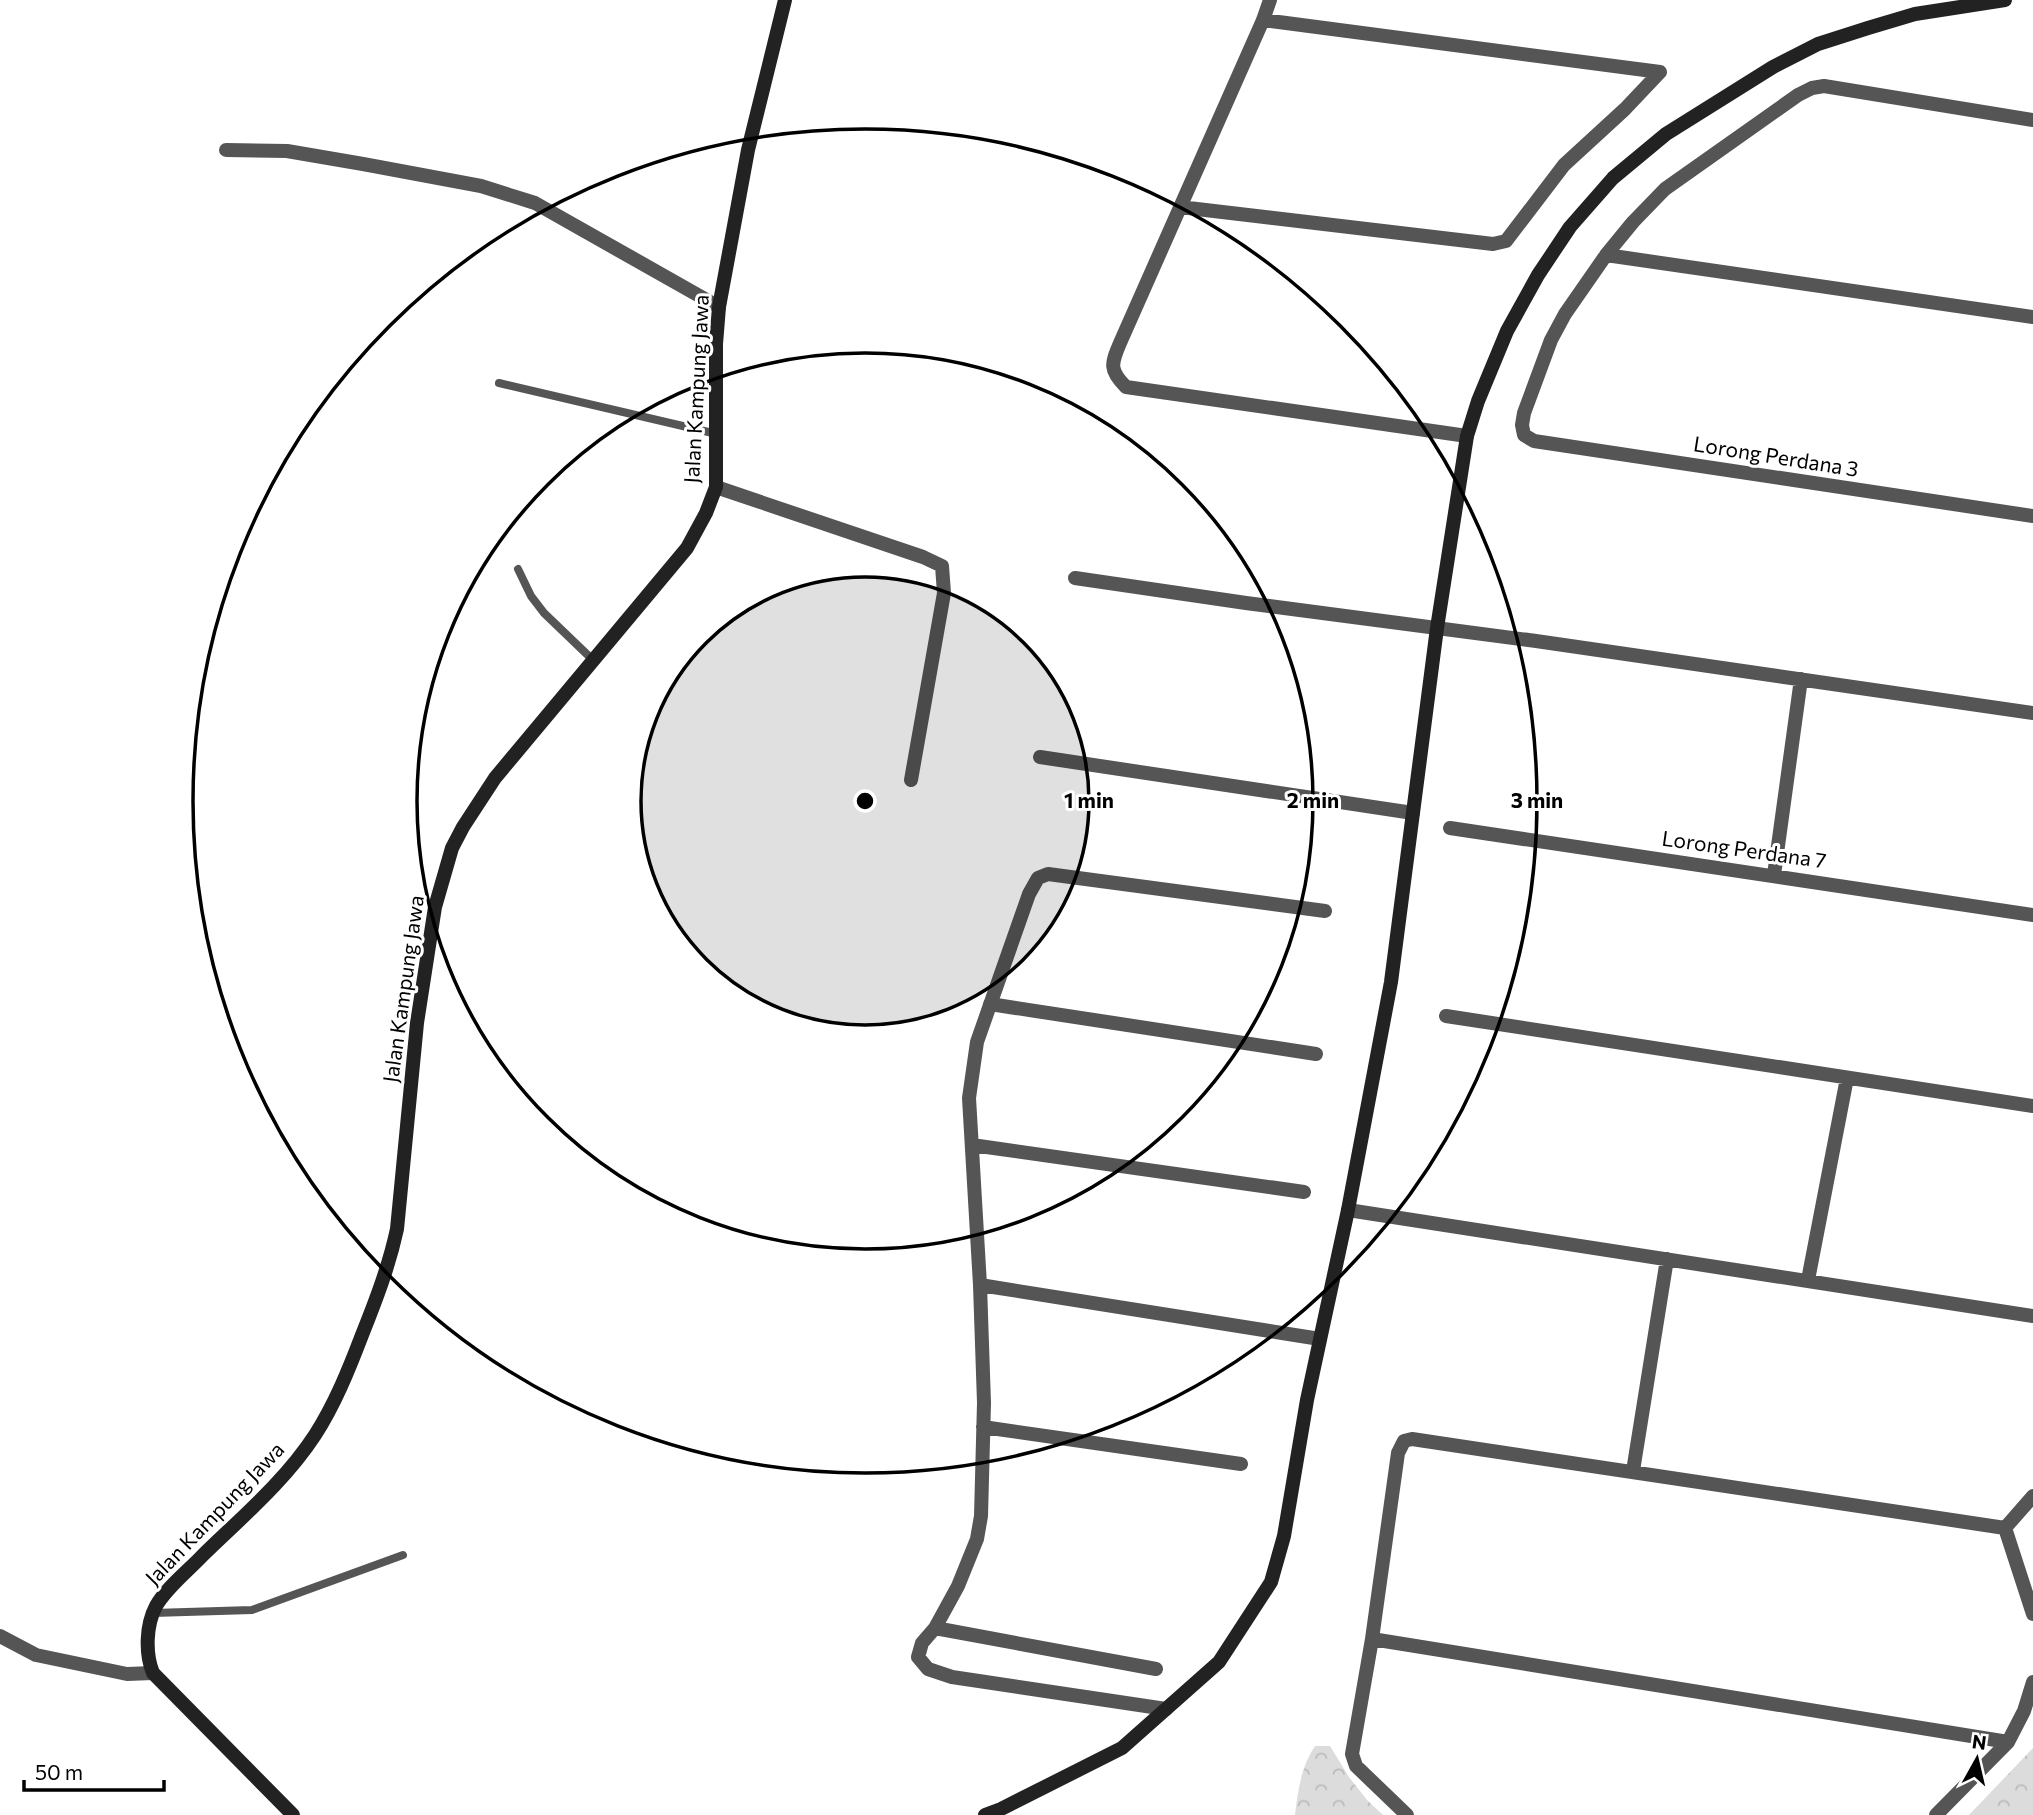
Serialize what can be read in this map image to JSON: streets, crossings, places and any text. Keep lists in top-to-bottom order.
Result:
{
  "streets": {
    "street": ["Jalan Kampung Jawa", "Lorong Perdana 3", "Lorong Perdana 7"]
  },
  "scale_bar": "50 m",
  "north": "top",
  "rings": ["1 min", "2 min", "3 min"]
}
